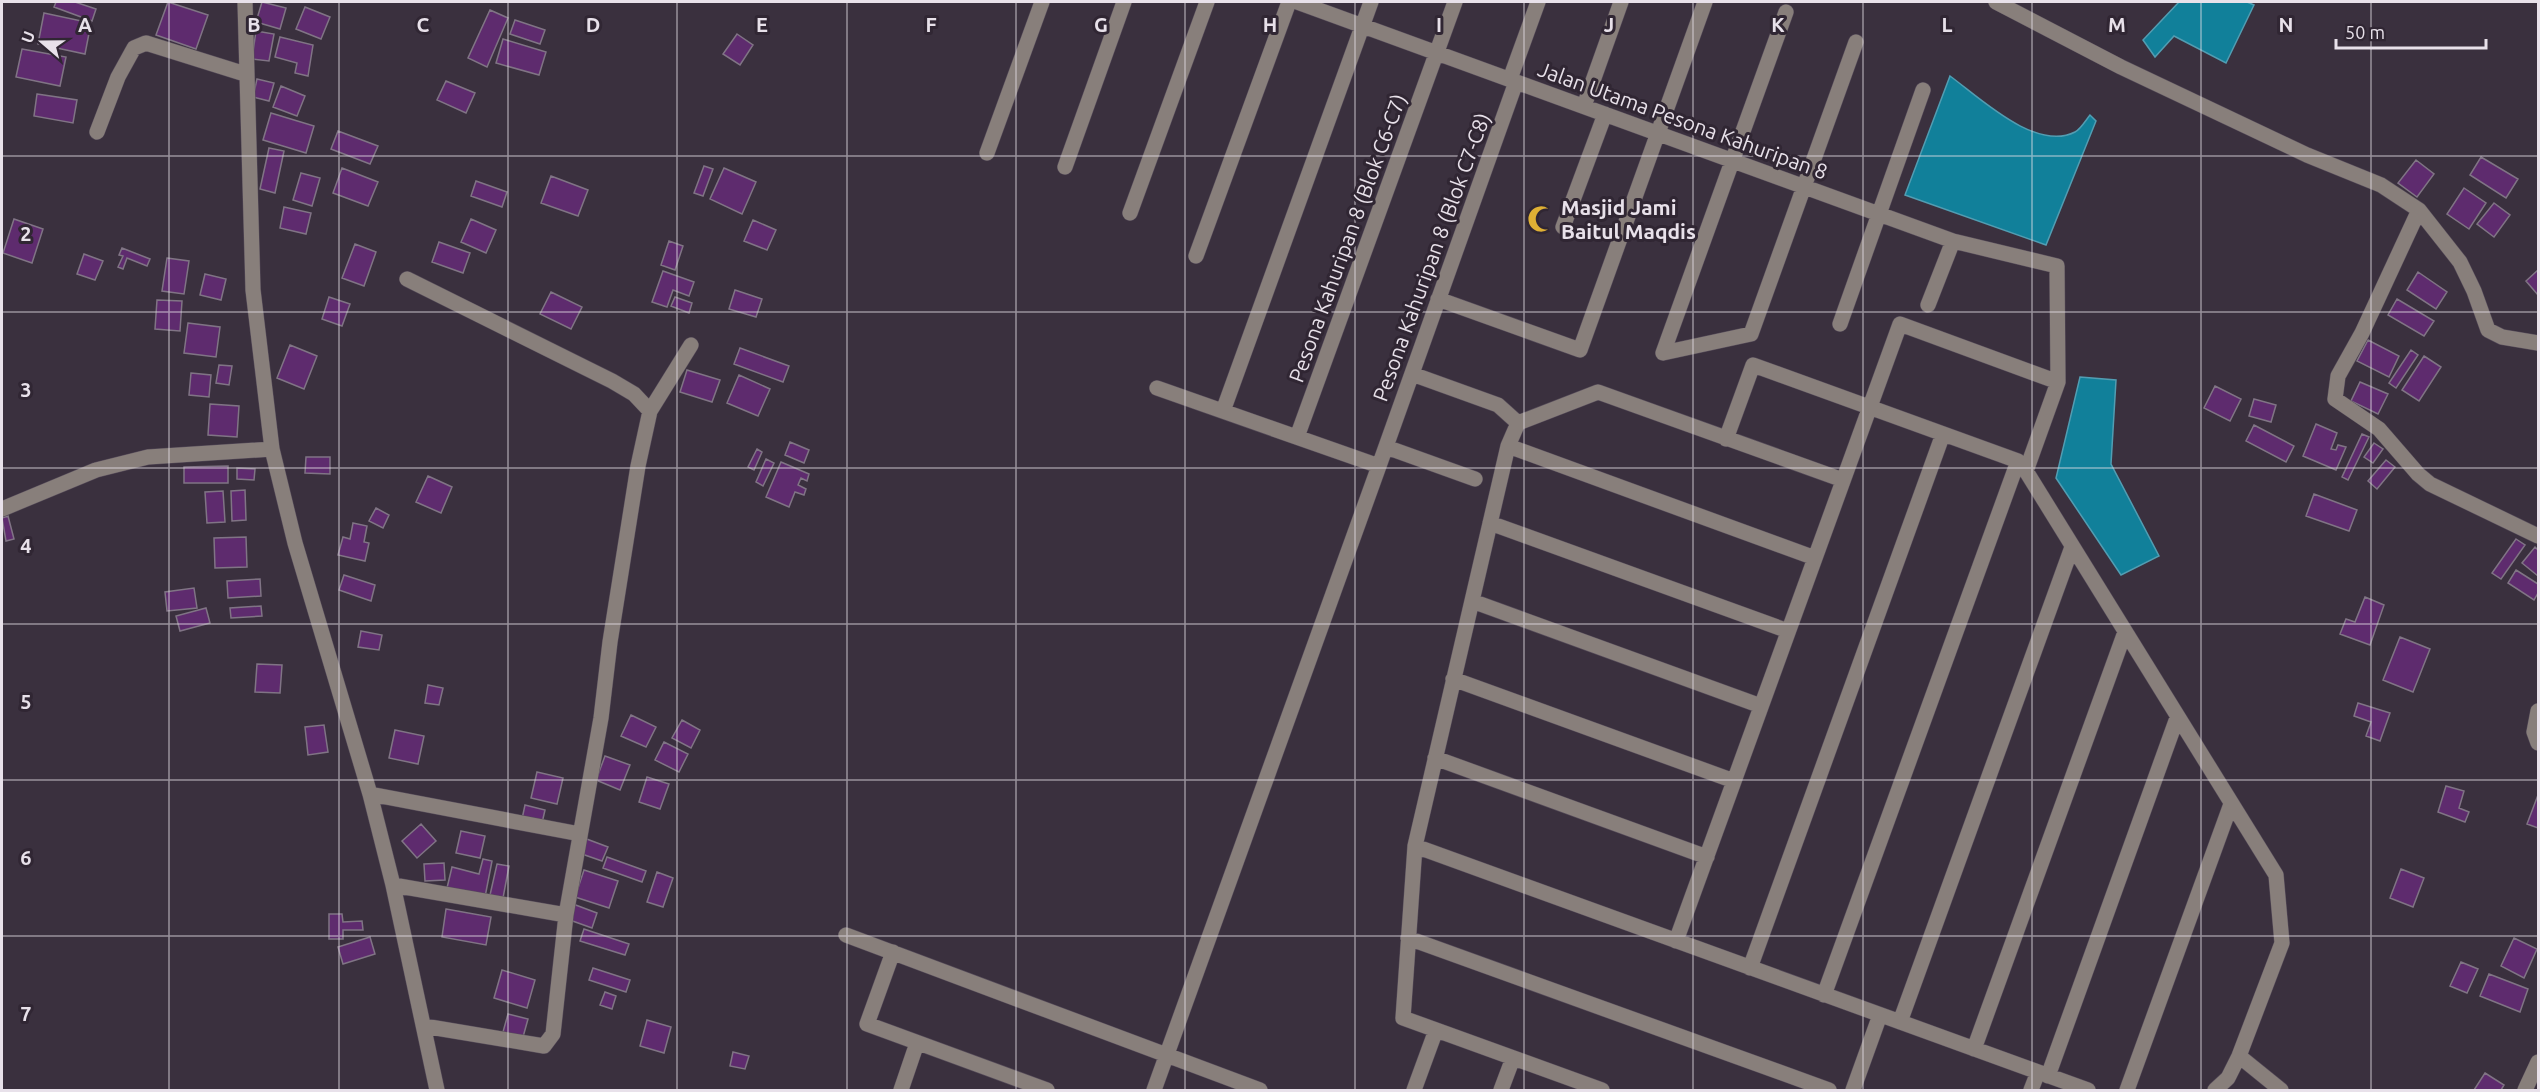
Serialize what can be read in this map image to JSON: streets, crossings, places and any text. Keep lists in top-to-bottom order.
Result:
{
  "streets": {
    "street": ["Jalan Utama Pesona Kahuripan 8", "Pesona Kahuripan 8 (Blok C6-C7)", "Pesona Kahuripan 8 (Blok C7-C8)"]
  },
  "crossings": [
    ["Jalan Utama Pesona Kahuripan 8", "Pesona Kahuripan 8 (Blok C6-C7)"],
    ["Jalan Utama Pesona Kahuripan 8", "Pesona Kahuripan 8 (Blok C7-C8)"]
  ],
  "places": {
    "mosque": ["Masjid Jami Baitul Maqdis"]
  },
  "scale_bar": "50 m",
  "north": "left",
  "grid": {
    "columns": [
      "A",
      "B",
      "C",
      "D",
      "E",
      "F",
      "G",
      "H",
      "I",
      "J",
      "K",
      "L",
      "M",
      "N"
    ],
    "rows": [
      "2",
      "3",
      "4",
      "5",
      "6",
      "7"
    ]
  }
}
